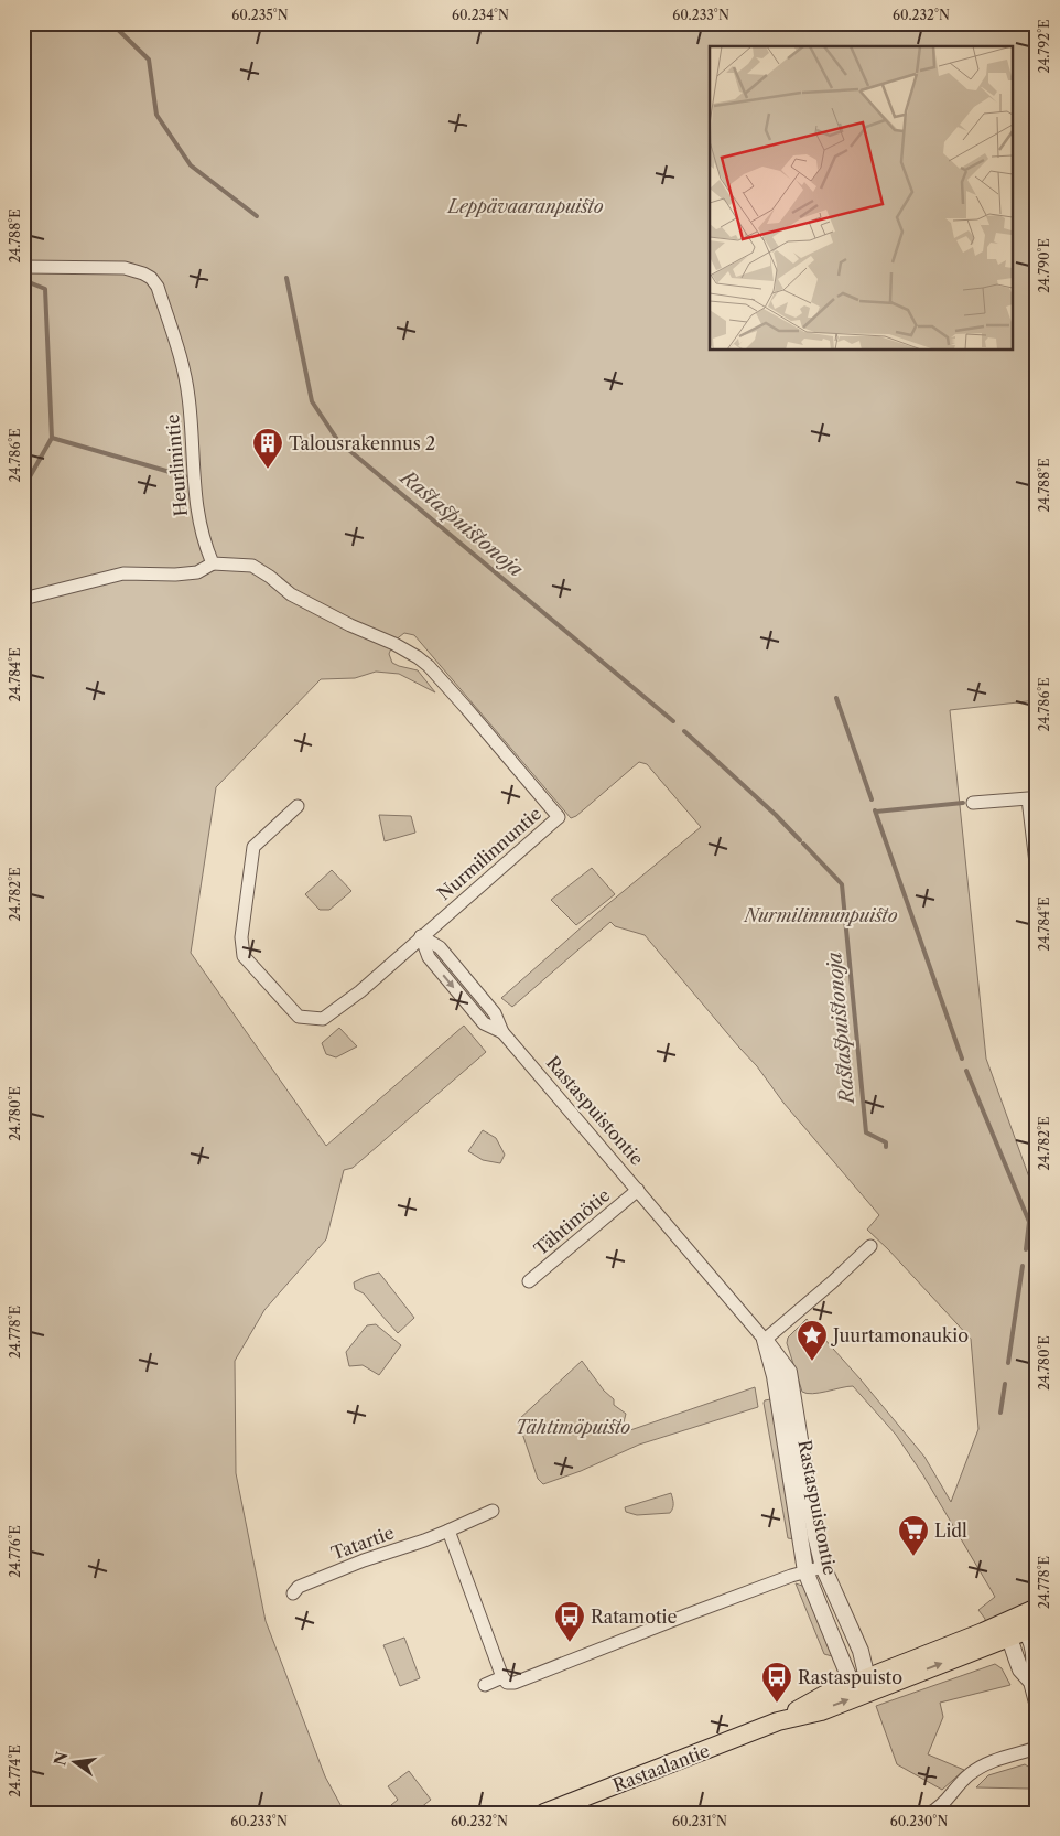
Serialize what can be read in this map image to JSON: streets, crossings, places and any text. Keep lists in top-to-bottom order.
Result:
{
  "streets": {
    "main road": ["Rastaalantie"],
    "street": [
      "Heurlinintie",
      "Nurmilinnuntie",
      "Rastaspuistontie",
      "Tähtimötie",
      "Tatartie"
    ]
  },
  "crossings": [
    ["Heurlinintie", "Nurmilinnuntie"],
    ["Nurmilinnuntie", "Rastaspuistontie"],
    ["Rastaspuistontie", "Tähtimötie"],
    ["Rastaspuistontie", "Rastaalantie"]
  ],
  "water": ["Rastaspuistonoja"],
  "parks": ["Leppävaaranpuisto", "Nurmilinnunpuisto", "Tähtimöpuisto"],
  "places": {
    "building": ["Talousrakennus 2"],
    "place": ["Juurtamonaukio"],
    "supermarket": ["Lidl"],
    "bus stop": ["Ratamotie", "Rastaspuisto"]
  },
  "north": "left",
  "coordinates": [
    "60.235°N",
    "60.234°N",
    "60.233°N",
    "60.232°N",
    "24.792°E",
    "24.788°E",
    "24.790°E",
    "24.786°E",
    "24.784°E",
    "24.782°E",
    "24.780°E",
    "24.778°E",
    "24.776°E",
    "24.774°E",
    "60.231°N",
    "60.230°N"
  ]
}
